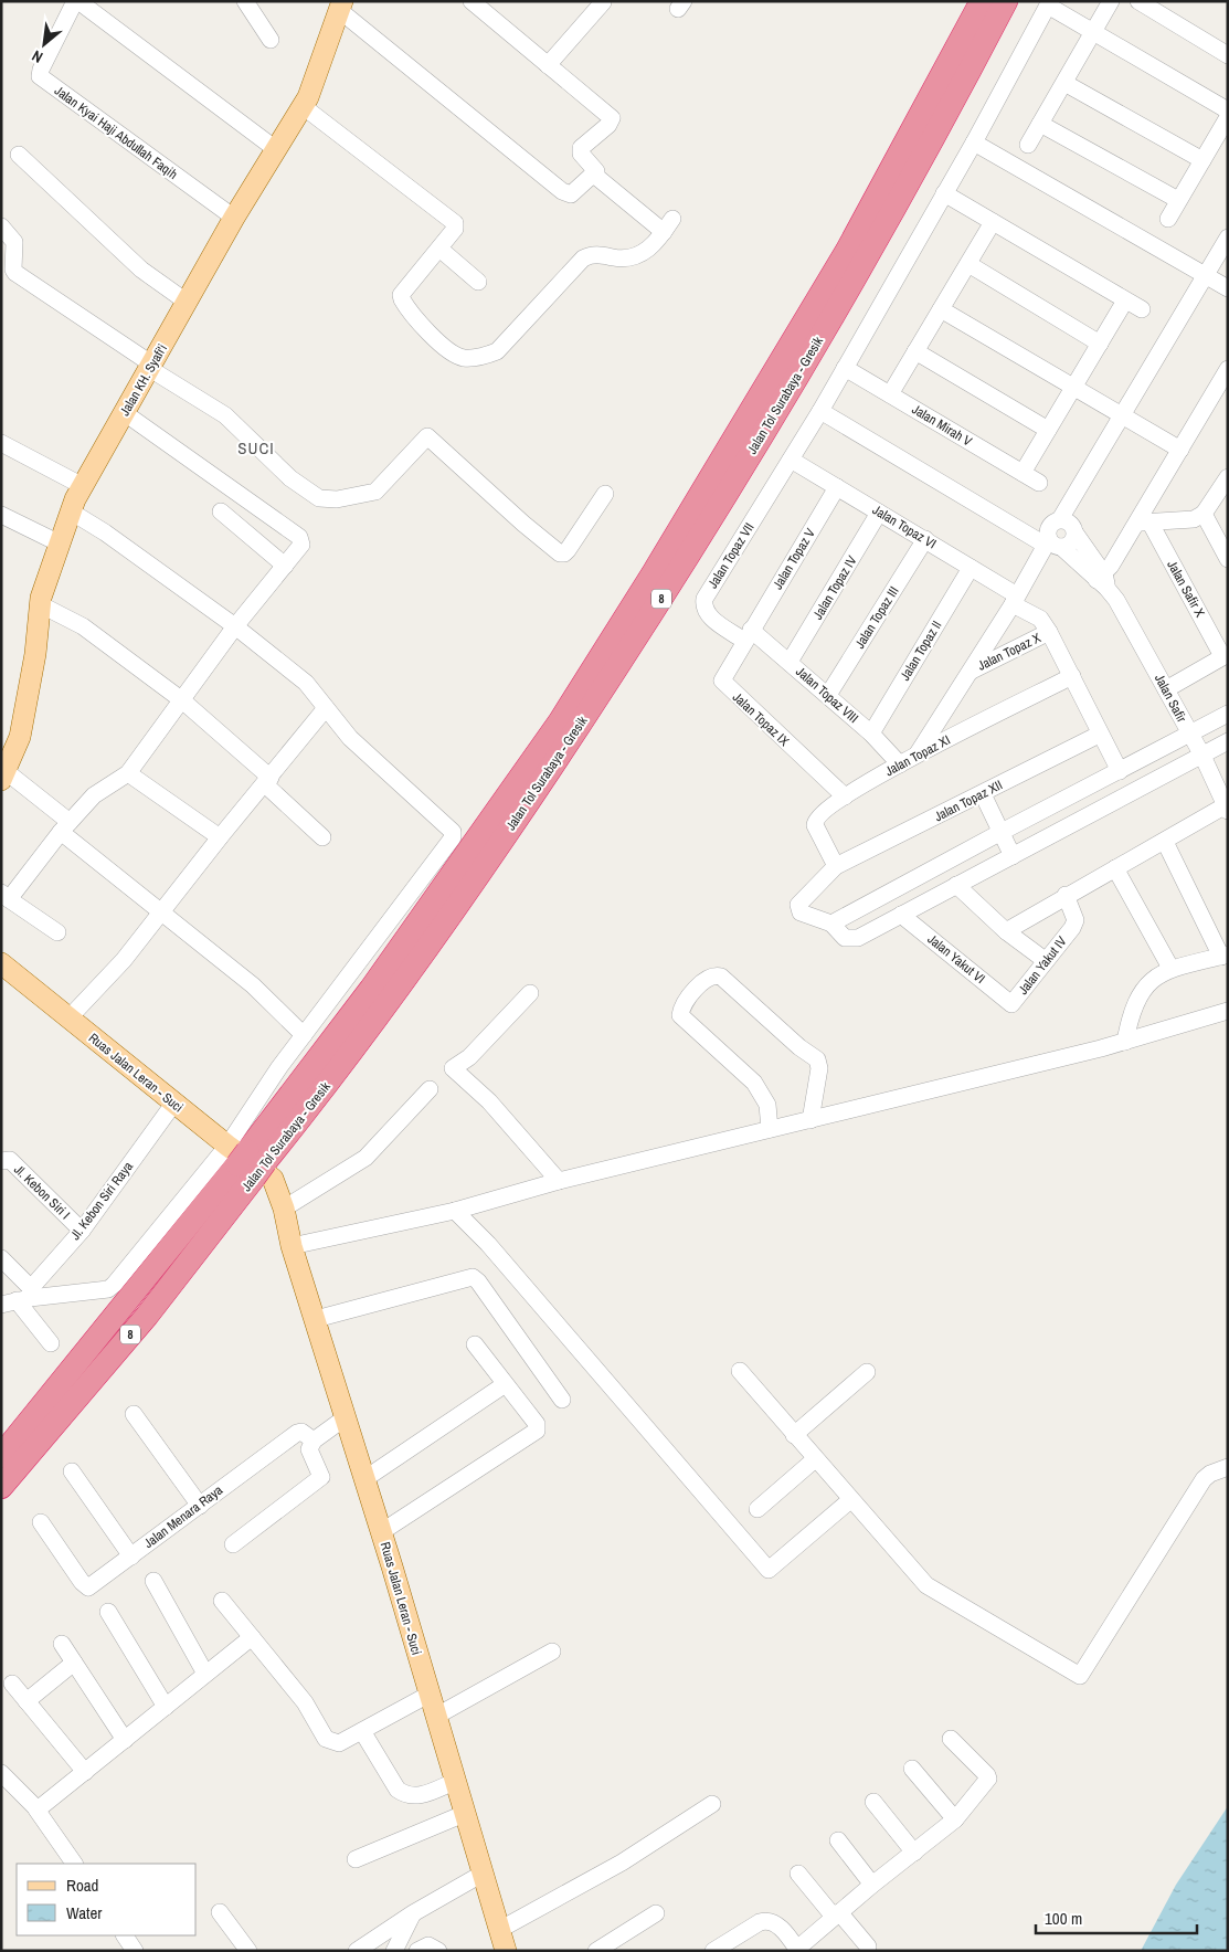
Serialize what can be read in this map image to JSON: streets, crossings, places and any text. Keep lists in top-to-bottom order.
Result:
{
  "streets": {
    "highway": ["Jalan Tol Surabaya - Gresik", "8"],
    "main road": ["Jalan KH. Syafi'i", "Ruas Jalan Leran - Suci"],
    "street": [
      "Jalan Kyai Haji Abdullah Faqih",
      "Jalan Mirah V",
      "Jalan Topaz VI",
      "Jalan Topaz VII",
      "Jalan Topaz V",
      "Jalan Topaz IV",
      "Jalan Safir X",
      "Jalan Topaz III",
      "Jalan Topaz II",
      "Jalan Topaz X",
      "Jalan Topaz VIII",
      "Jalan Safir",
      "Jalan Topaz IX",
      "Jalan Topaz XI",
      "Jalan Topaz XII",
      "Jalan Yakut VI",
      "Jalan Yakut IV",
      "Jl. Kebon Siri I",
      "Jl. Kebon Siri Raya",
      "Jalan Menara Raya"
    ]
  },
  "crossings": [
    ["Jalan Kyai Haji Abdullah Faqih", "Jalan KH. Syafi'i"],
    ["Jalan Tol Surabaya - Gresik", "Ruas Jalan Leran - Suci"],
    ["Jalan Topaz VI", "Jalan Topaz VII"],
    ["Jalan Topaz VI", "Jalan Topaz V"],
    ["Jalan Topaz VI", "Jalan Topaz IV"],
    ["Jalan Topaz VI", "Jalan Topaz III"],
    ["Jalan Topaz VI", "Jalan Topaz II"],
    ["Jalan Topaz VI", "Jalan Topaz X"],
    ["Jalan Topaz VI", "Jalan Topaz XI"],
    ["Jalan Topaz VI", "Jalan Topaz XII"],
    ["Jalan Topaz VII", "Jalan Topaz V"],
    ["Jalan Topaz VII", "Jalan Topaz VIII"],
    ["Jalan Topaz VII", "Jalan Topaz IX"],
    ["Jalan Topaz V", "Jalan Topaz VIII"],
    ["Jalan Topaz V", "Jalan Topaz IX"],
    ["Jalan Topaz IV", "Jalan Topaz VIII"],
    ["Jalan Topaz III", "Jalan Topaz VIII"],
    ["Jalan Topaz II", "Jalan Topaz VIII"],
    ["Jalan Topaz VIII", "Jalan Topaz IX"],
    ["Jalan Topaz VIII", "Jalan Topaz XI"],
    ["Jalan Topaz IX", "Jalan Topaz XI"],
    ["Jalan Topaz XI", "Jalan Topaz XII"],
    ["Jalan Yakut VI", "Jalan Yakut IV"],
    ["Ruas Jalan Leran - Suci", "Jl. Kebon Siri Raya"],
    ["Jl. Kebon Siri I", "Jl. Kebon Siri Raya"]
  ],
  "districts": ["SUCI"],
  "legend": ["Road", "Water"],
  "scale_bar": "100 m",
  "north": "bottom left"
}
